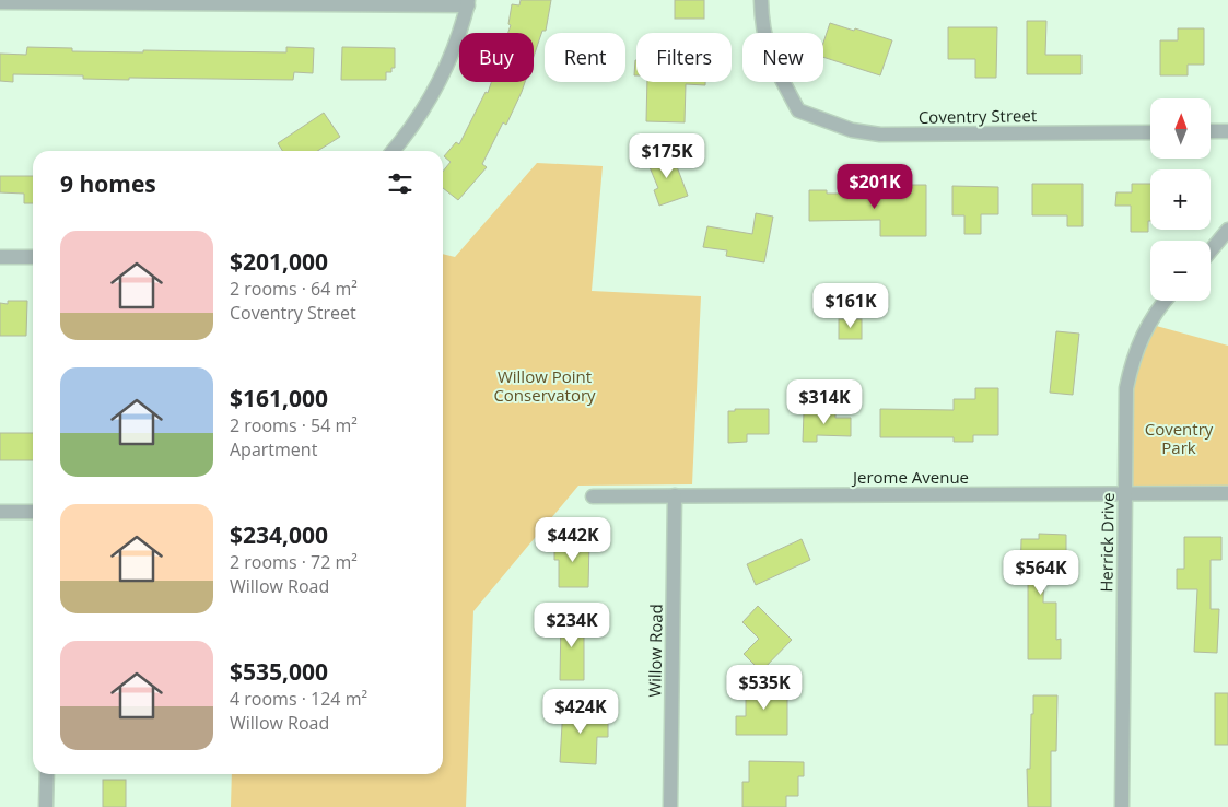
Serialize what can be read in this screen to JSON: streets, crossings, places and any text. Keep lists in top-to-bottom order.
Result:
{
  "streets": {
    "street": [
      "Coventry Street",
      "Jerome Avenue",
      "Herrick Drive",
      "Willow Road"
    ]
  },
  "crossings": [
    ["Jerome Avenue", "Herrick Drive"],
    ["Jerome Avenue", "Willow Road"]
  ],
  "parks": ["Willow Point Conservatory", "Coventry Park"],
  "north": "top",
  "page": {
    "chip": [
      "Buy",
      "Rent",
      "Filters",
      "New"
    ],
    "map_buttons": ["+", "−"],
    "price": [
      "$175K",
      "$201K",
      "$161K",
      "$314K",
      "$442K",
      "$564K",
      "$234K",
      "$535K",
      "$424K"
    ],
    "heading": "9 homes",
    "list": [
      {
        "name": "$201,000",
        "note": "2 rooms · 64 m² · Coventry Street"
      },
      {
        "name": "$161,000",
        "note": "2 rooms · 54 m² · Apartment"
      },
      {
        "name": "$234,000",
        "note": "2 rooms · 72 m² · Willow Road"
      },
      {
        "name": "$535,000",
        "note": "4 rooms · 124 m² · Willow Road"
      }
    ]
  }
}
